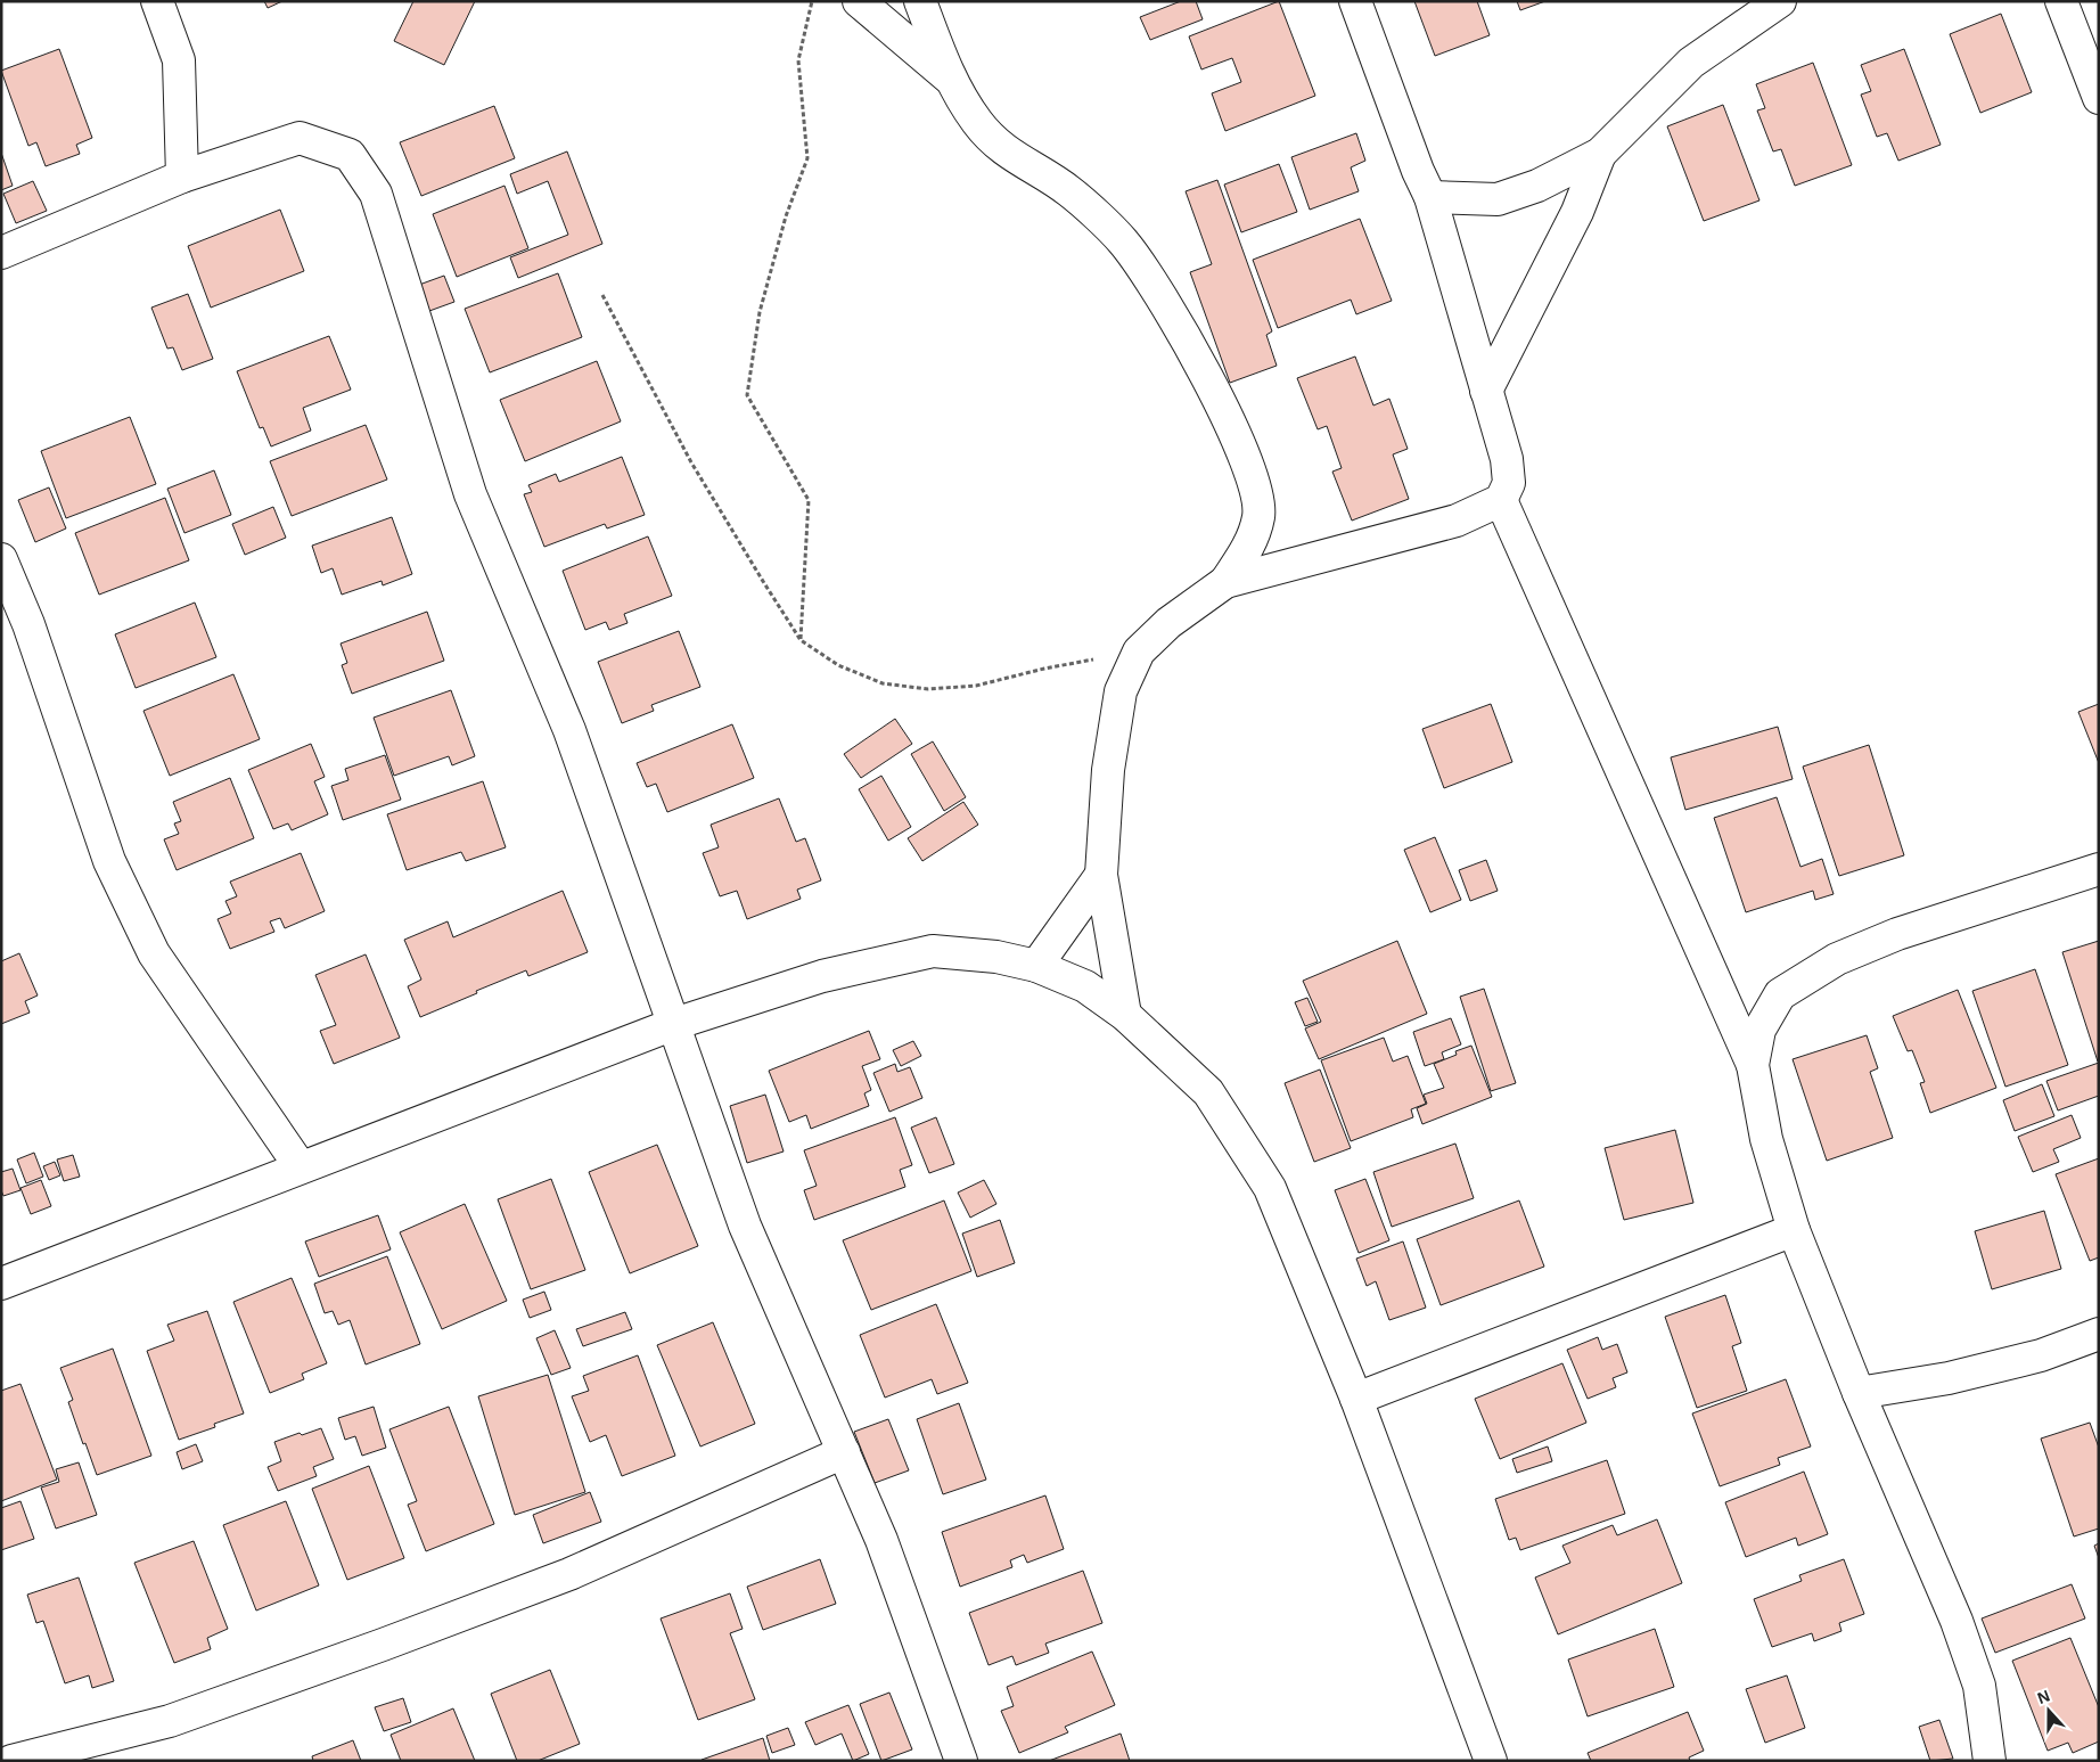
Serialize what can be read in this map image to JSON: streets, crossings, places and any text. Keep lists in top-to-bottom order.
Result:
{
  "north": "top"
}
